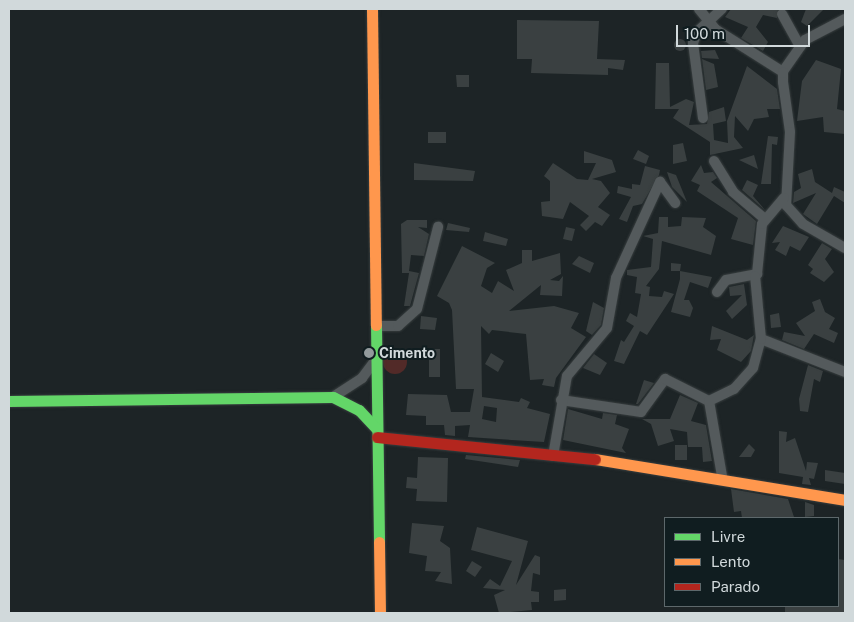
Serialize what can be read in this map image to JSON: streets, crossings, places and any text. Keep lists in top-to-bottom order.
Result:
{
  "places": ["Cimento"],
  "legend": ["Livre", "Lento", "Parado"],
  "scale_bar": "100 m"
}
